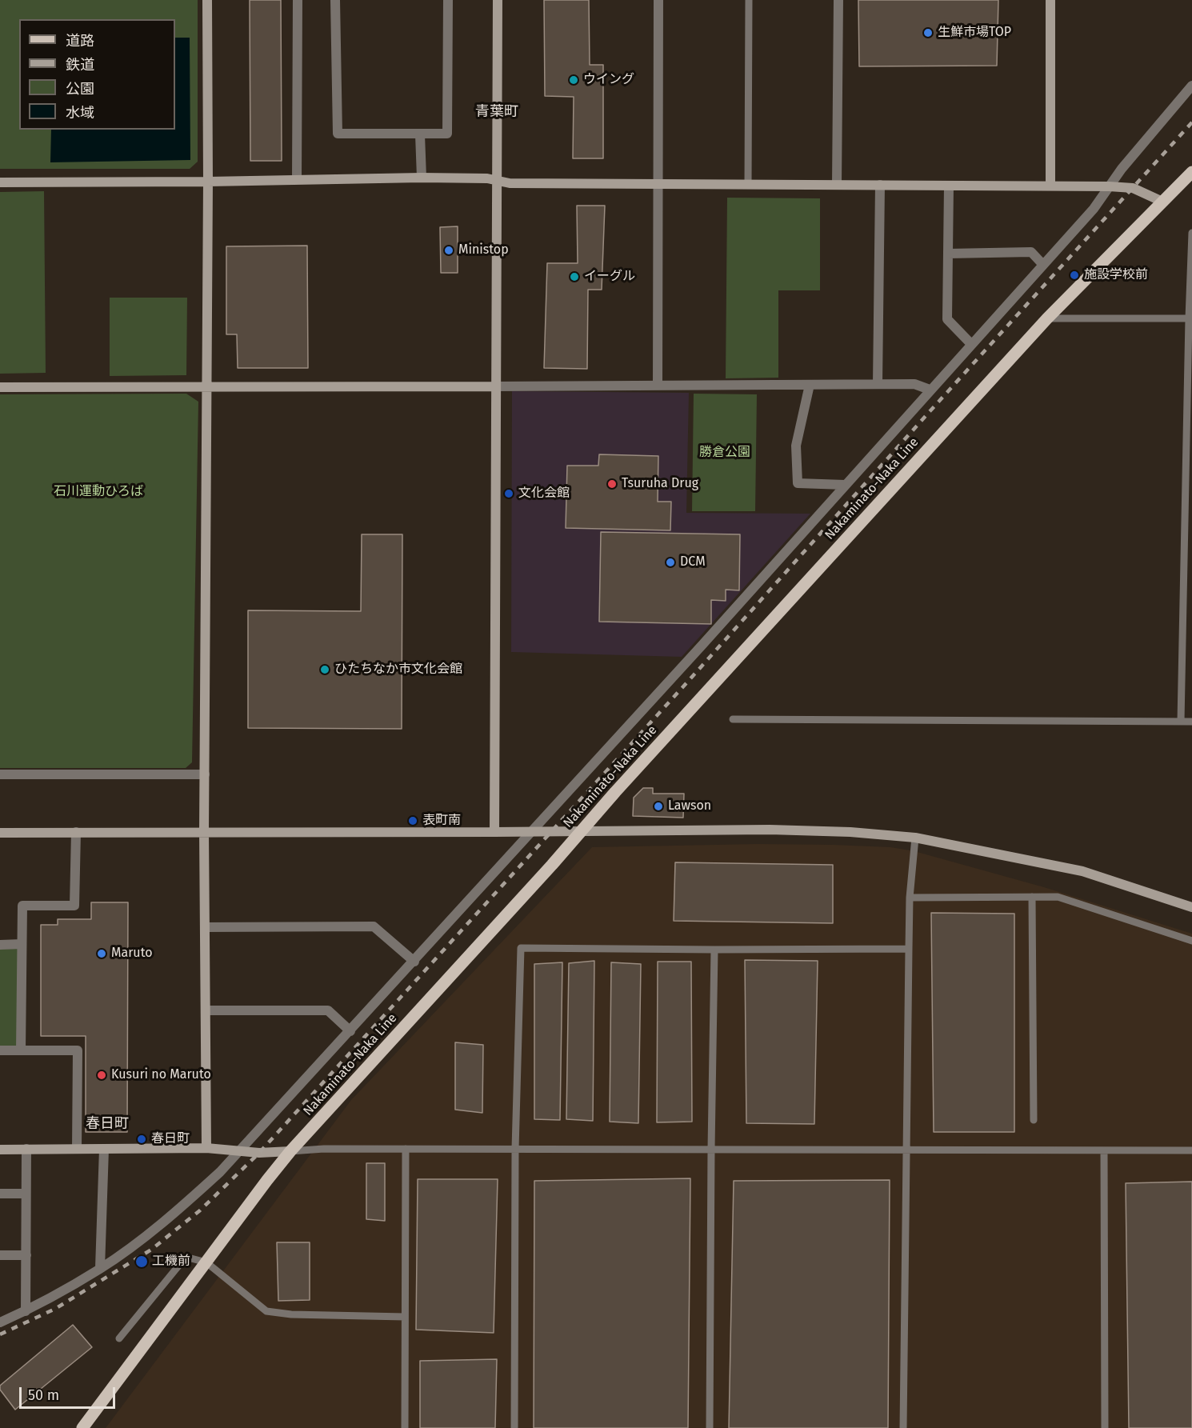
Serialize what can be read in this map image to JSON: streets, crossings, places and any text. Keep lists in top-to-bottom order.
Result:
{
  "streets": {
    "main road": ["Nakaminato-Naka Line"]
  },
  "districts": ["青葉町", "春日町"],
  "parks": ["勝倉公園", "石川運動ひろば"],
  "places": [
    "生鮮市場TOP",
    "ウイング",
    "Ministop",
    "施設学校前",
    "イーグル",
    "Tsuruha Drug",
    "文化会館",
    "DCM",
    "ひたちなか市文化会館",
    "Lawson",
    "表町南",
    "Maruto",
    "Kusuri no Maruto",
    "春日町",
    "工機前"
  ],
  "legend": [
    "道路",
    "鉄道",
    "公園",
    "水域"
  ],
  "scale_bar": "50 m"
}
